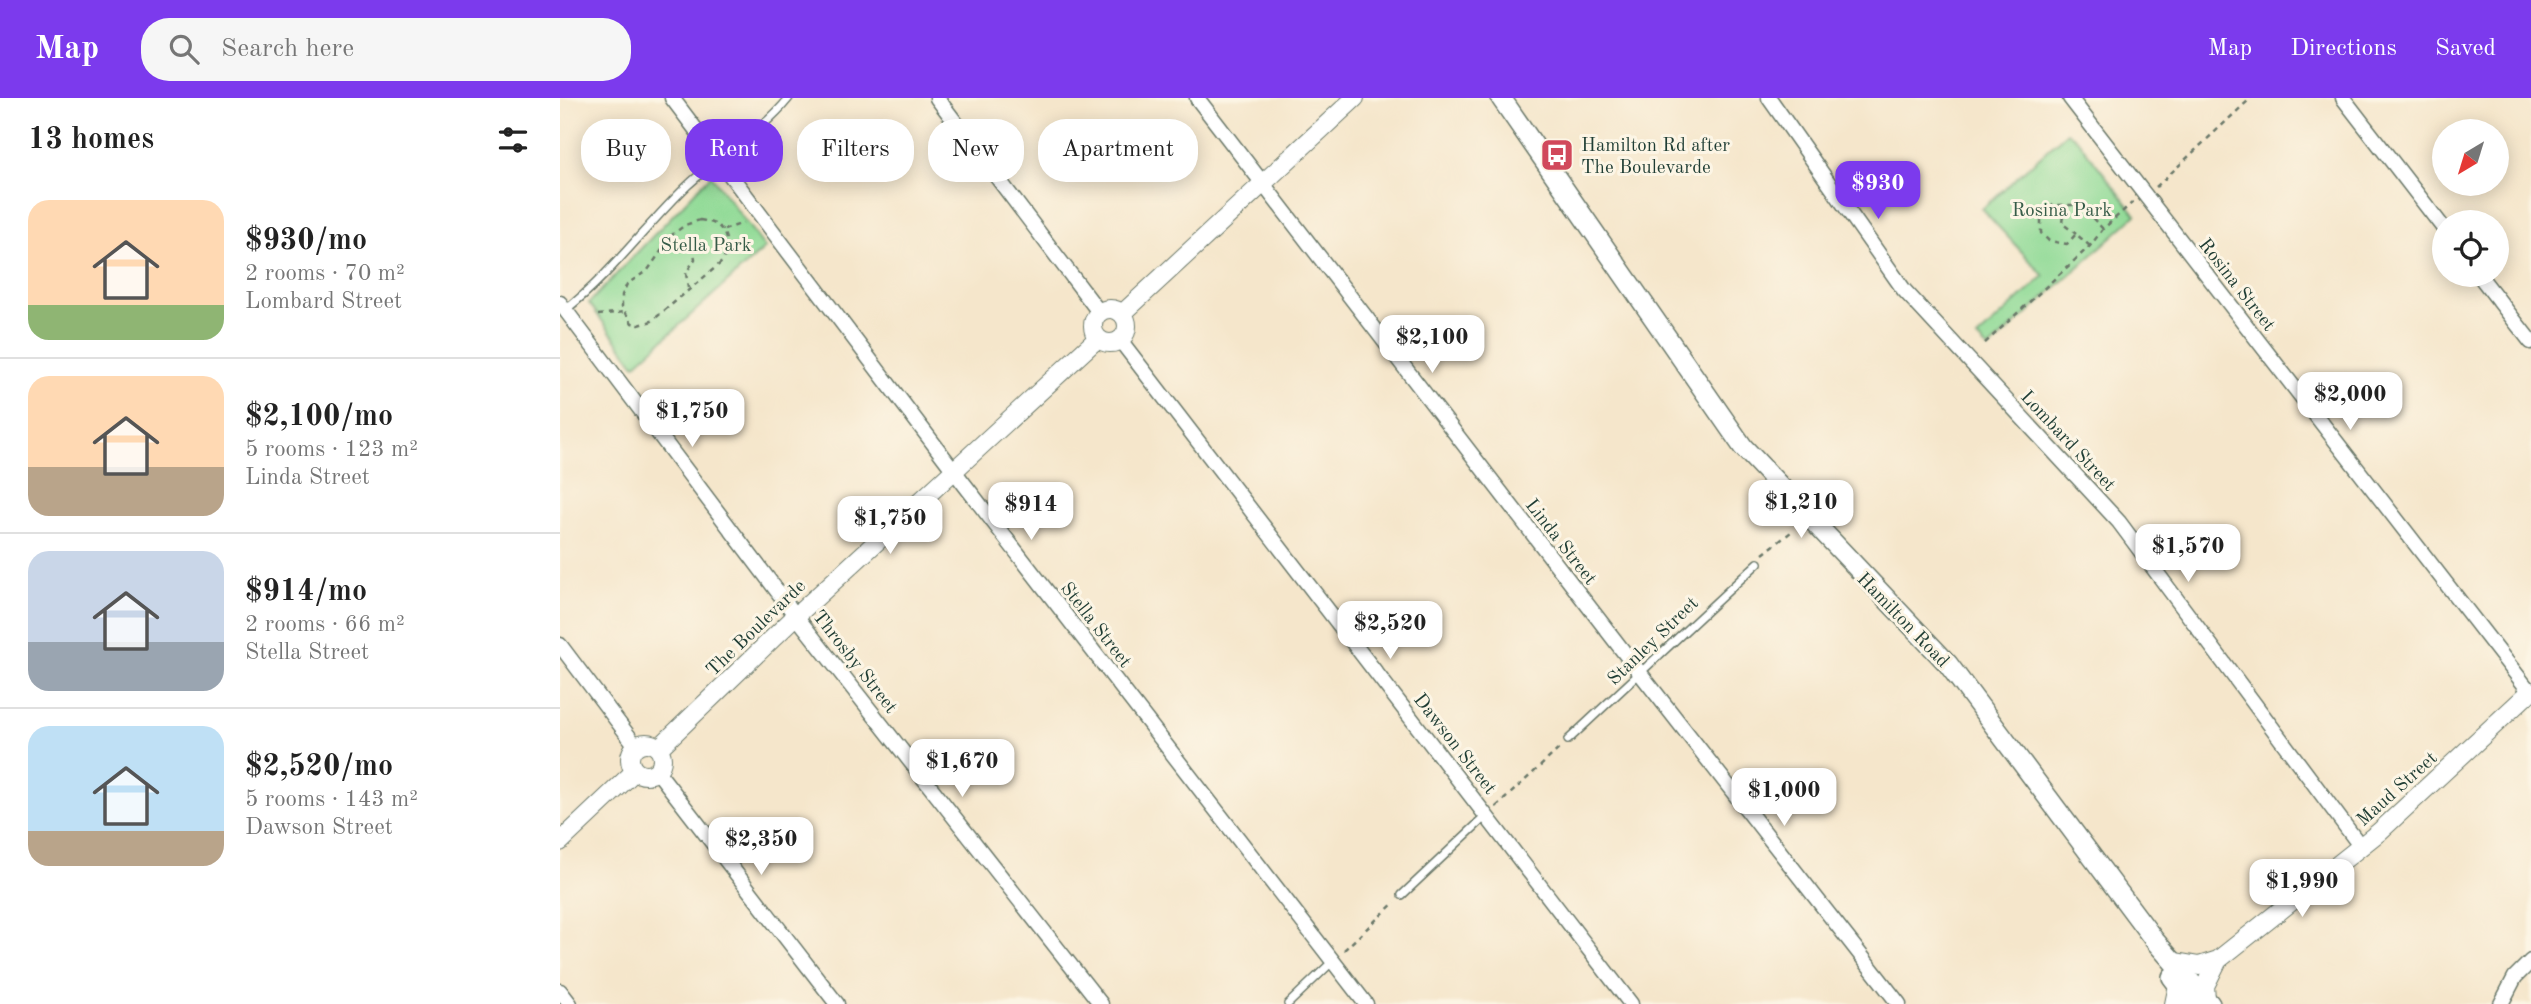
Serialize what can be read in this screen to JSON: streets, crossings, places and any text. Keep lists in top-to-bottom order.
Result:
{
  "streets": {
    "main road": ["Hamilton Road"],
    "street": [
      "Rosina Street",
      "Lombard Street",
      "Linda Street",
      "Stella Street",
      "The Boulevarde",
      "Throsby Street",
      "Dawson Street",
      "Maud Street"
    ],
    "lane": ["Stanley Street"]
  },
  "crossings": [
    ["Rosina Street", "Maud Street"],
    ["Lombard Street", "Maud Street"],
    ["Linda Street", "Stanley Street"],
    ["Stella Street", "The Boulevarde"],
    ["The Boulevarde", "Throsby Street"],
    ["The Boulevarde", "Dawson Street"]
  ],
  "parks": ["Rosina Park", "Stella Park"],
  "places": {
    "bus stop": ["Hamilton Rd after The Boulevarde"]
  },
  "north": "bottom left",
  "page": {
    "header": "Map",
    "search": "Search here",
    "nav": ["Map", "Directions", "Saved"],
    "heading": "13 homes",
    "chip": [
      "Buy",
      "Rent",
      "Filters",
      "New",
      "Apartment"
    ],
    "price": [
      "$930",
      "$2,100",
      "$2,000",
      "$1,750",
      "$1,210",
      "$914",
      "$1,750",
      "$1,570",
      "$2,520",
      "$1,670",
      "$1,000",
      "$2,350",
      "$1,990"
    ],
    "list": [
      {
        "name": "$930/mo",
        "note": "2 rooms · 70 m² · Lombard Street"
      },
      {
        "name": "$2,100/mo",
        "note": "5 rooms · 123 m² · Linda Street"
      },
      {
        "name": "$914/mo",
        "note": "2 rooms · 66 m² · Stella Street"
      },
      {
        "name": "$2,520/mo",
        "note": "5 rooms · 143 m² · Dawson Street"
      }
    ]
  }
}
